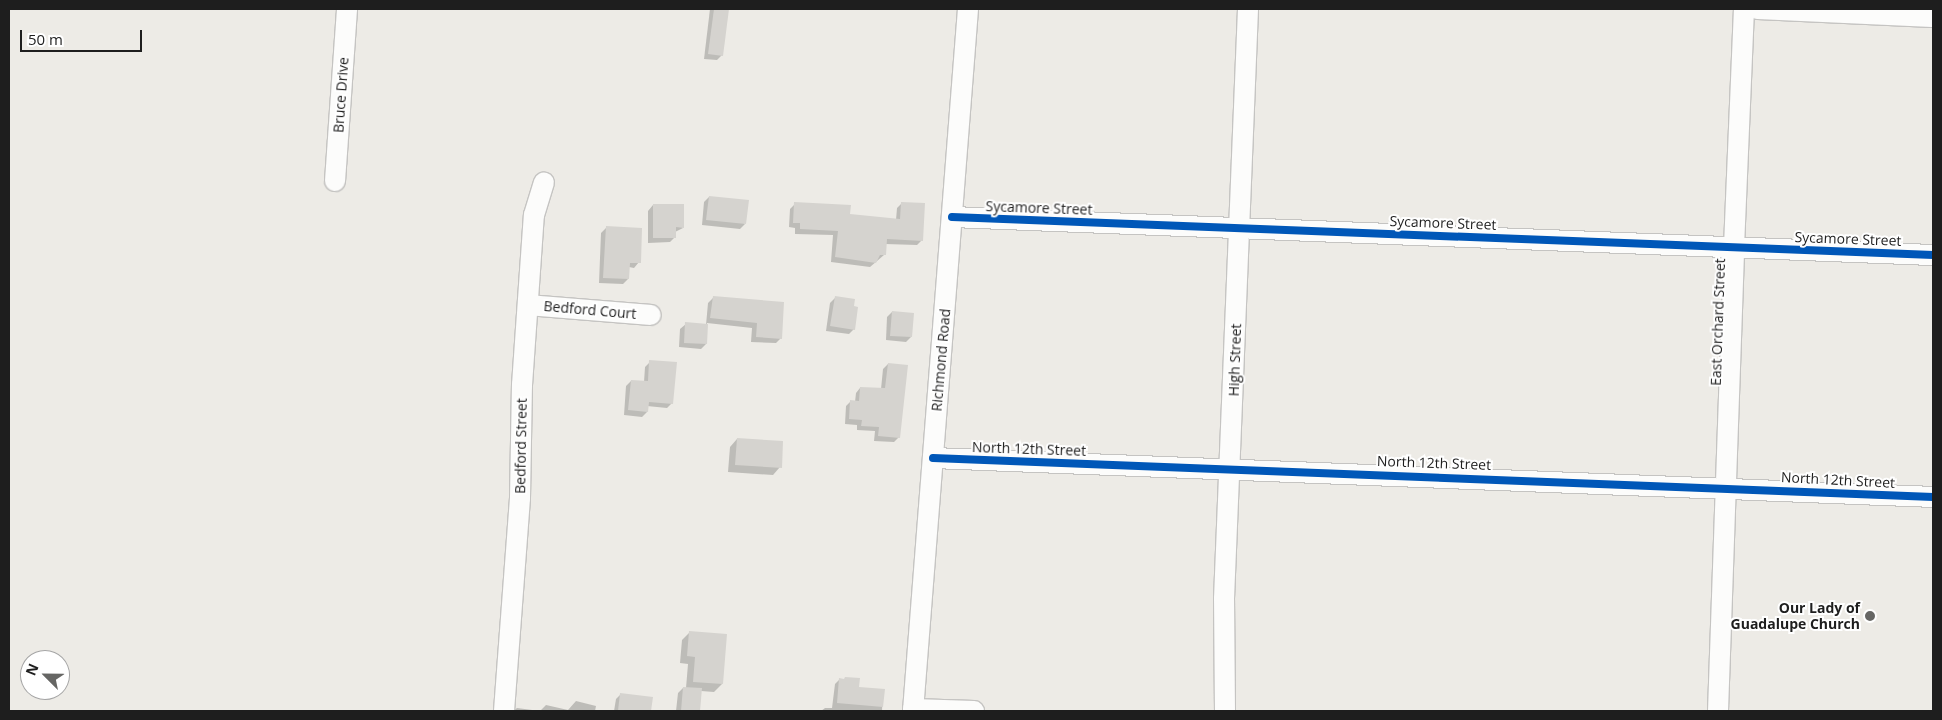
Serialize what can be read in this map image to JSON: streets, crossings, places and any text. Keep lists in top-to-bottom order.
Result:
{
  "streets": {
    "street": [
      "Bruce Drive",
      "Sycamore Street",
      "Bedford Court",
      "East Orchard Street",
      "Richmond Road",
      "High Street",
      "Bedford Street",
      "North 12th Street"
    ]
  },
  "crossings": [
    ["Sycamore Street", "East Orchard Street"],
    ["Sycamore Street", "Richmond Road"],
    ["Sycamore Street", "High Street"],
    ["Bedford Court", "Bedford Street"],
    ["East Orchard Street", "North 12th Street"],
    ["Richmond Road", "North 12th Street"],
    ["High Street", "North 12th Street"]
  ],
  "places": ["Our Lady of Guadalupe Church"],
  "scale_bar": "50 m",
  "north": "top left"
}
